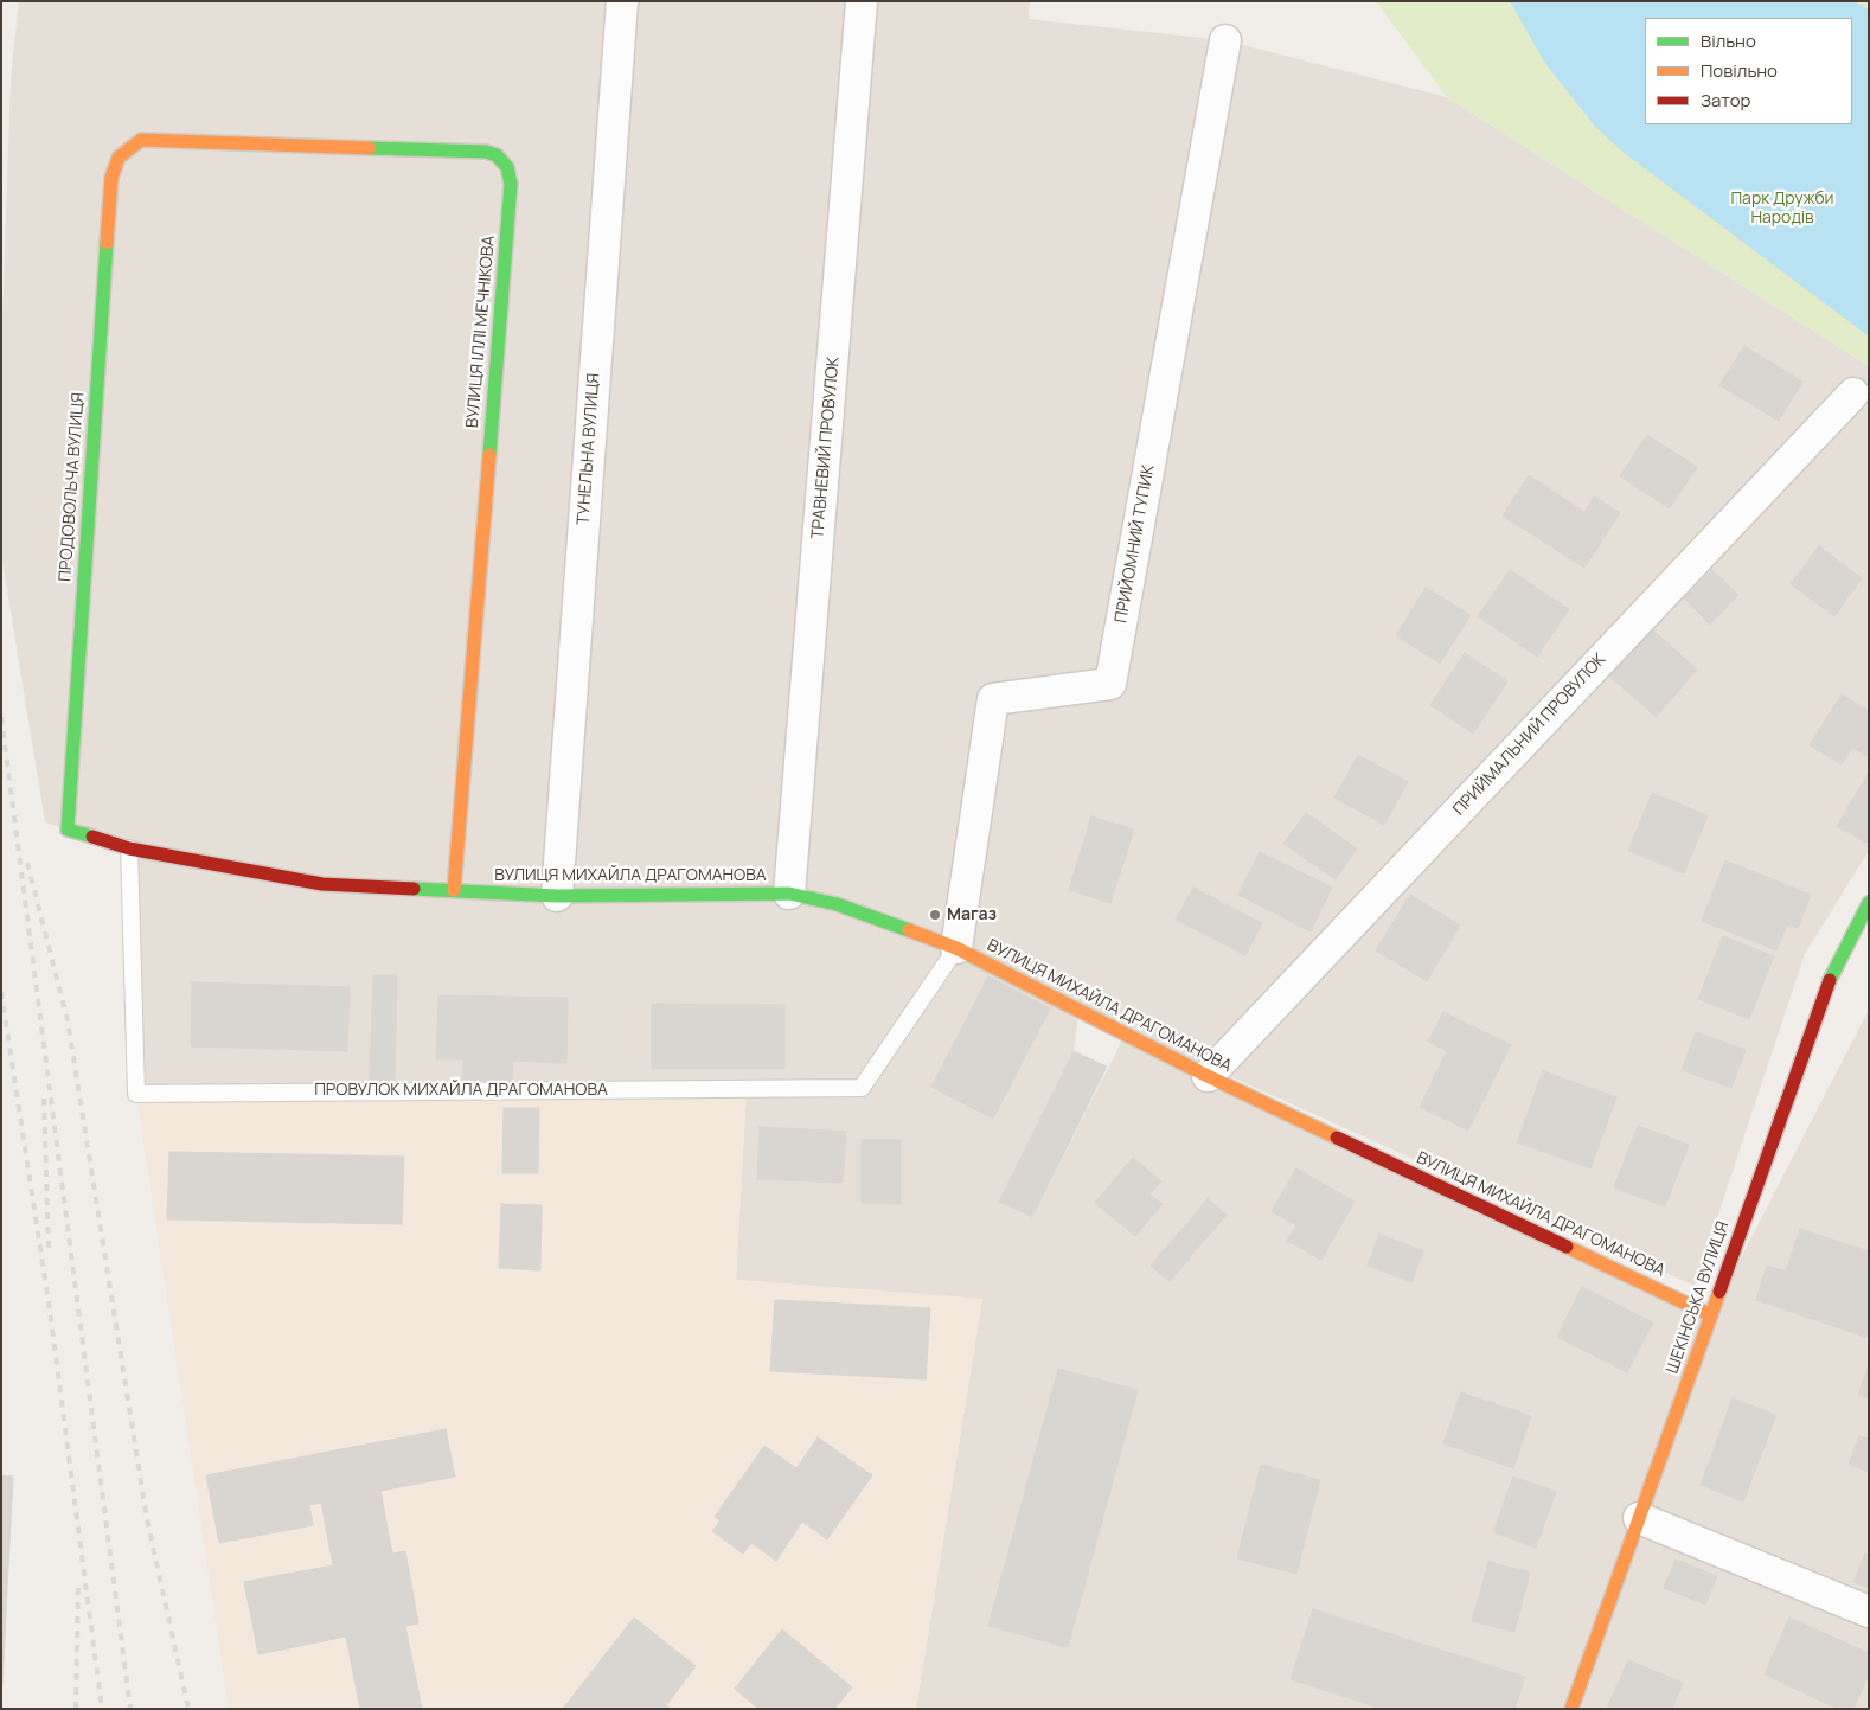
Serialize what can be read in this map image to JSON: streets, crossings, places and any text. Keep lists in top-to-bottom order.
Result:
{
  "streets": {
    "street": [
      "ВУЛИЦЯ ІЛЛІ МЕЧНІКОВА",
      "ТРАВНЕВИЙ ПРОВУЛОК",
      "ТУНЕЛЬНА ВУЛИЦЯ",
      "ПРОДОВОЛЬЧА ВУЛИЦЯ",
      "ПРИЙОМНИЙ ТУПИК",
      "ПРИЙМАЛЬНИЙ ПРОВУЛОК",
      "ВУЛИЦЯ МИХАЙЛА ДРАГОМАНОВА",
      "ШЕКІНСЬКА ВУЛИЦЯ"
    ],
    "lane": ["ПРОВУЛОК МИХАЙЛА ДРАГОМАНОВА"]
  },
  "crossings": [
    ["ВУЛИЦЯ ІЛЛІ МЕЧНІКОВА", "ПРОДОВОЛЬЧА ВУЛИЦЯ"],
    ["ВУЛИЦЯ ІЛЛІ МЕЧНІКОВА", "ВУЛИЦЯ МИХАЙЛА ДРАГОМАНОВА"],
    ["ТРАВНЕВИЙ ПРОВУЛОК", "ВУЛИЦЯ МИХАЙЛА ДРАГОМАНОВА"],
    ["ТУНЕЛЬНА ВУЛИЦЯ", "ВУЛИЦЯ МИХАЙЛА ДРАГОМАНОВА"],
    ["ПРОДОВОЛЬЧА ВУЛИЦЯ", "ВУЛИЦЯ МИХАЙЛА ДРАГОМАНОВА"],
    ["ПРИЙОМНИЙ ТУПИК", "ВУЛИЦЯ МИХАЙЛА ДРАГОМАНОВА"],
    ["ПРИЙОМНИЙ ТУПИК", "ПРОВУЛОК МИХАЙЛА ДРАГОМАНОВА"],
    ["ПРИЙМАЛЬНИЙ ПРОВУЛОК", "ВУЛИЦЯ МИХАЙЛА ДРАГОМАНОВА"],
    ["ВУЛИЦЯ МИХАЙЛА ДРАГОМАНОВА", "ПРОВУЛОК МИХАЙЛА ДРАГОМАНОВА"],
    ["ВУЛИЦЯ МИХАЙЛА ДРАГОМАНОВА", "ШЕКІНСЬКА ВУЛИЦЯ"]
  ],
  "parks": ["Парк Дружби Народів"],
  "places": ["Магаз"],
  "legend": ["Вільно", "Повільно", "Затор"]
}
